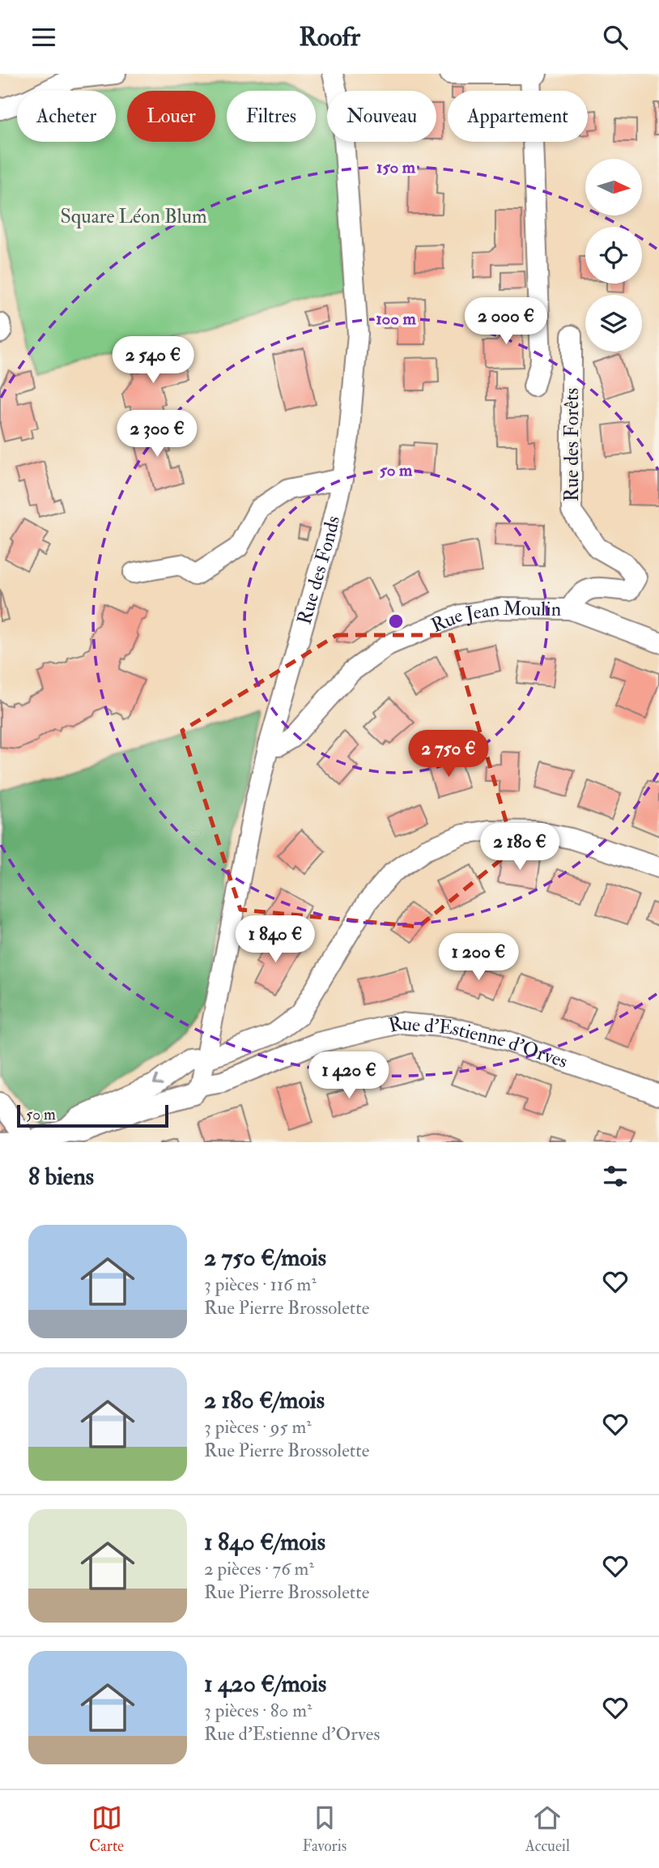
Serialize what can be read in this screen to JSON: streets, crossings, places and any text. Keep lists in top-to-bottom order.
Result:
{
  "streets": {
    "street": [
      "Rue des Forêts",
      "Rue des Fonds",
      "Rue Jean Moulin",
      "Rue d'Estienne d'Orves"
    ]
  },
  "crossings": [
    ["Rue des Forêts", "Rue Jean Moulin"],
    ["Rue des Fonds", "Rue Jean Moulin"],
    ["Rue des Fonds", "Rue d'Estienne d'Orves"]
  ],
  "parks": ["Square Léon Blum"],
  "scale_bar": "50 m",
  "north": "right",
  "page": {
    "header": "Roofr",
    "chip": [
      "Acheter",
      "Louer",
      "Filtres",
      "Nouveau",
      "Appartement"
    ],
    "price": [
      "2 000 €",
      "2 540 €",
      "2 300 €",
      "2 750 €",
      "2 180 €",
      "1 840 €",
      "1 200 €",
      "1 420 €"
    ],
    "scale": "50 m",
    "heading": "8 biens",
    "list": [
      {
        "name": "2 750 €/mois",
        "note": "3 pièces · 116 m² · Rue Pierre Brossolette"
      },
      {
        "name": "2 180 €/mois",
        "note": "3 pièces · 95 m² · Rue Pierre Brossolette"
      },
      {
        "name": "1 840 €/mois",
        "note": "2 pièces · 76 m² · Rue Pierre Brossolette"
      },
      {
        "name": "1 420 €/mois",
        "note": "3 pièces · 80 m² · Rue d'Estienne d'Orves"
      }
    ],
    "tabs": ["Carte", "Favoris", "Accueil"]
  },
  "rings": ["150 m", "100 m", "50 m"]
}
